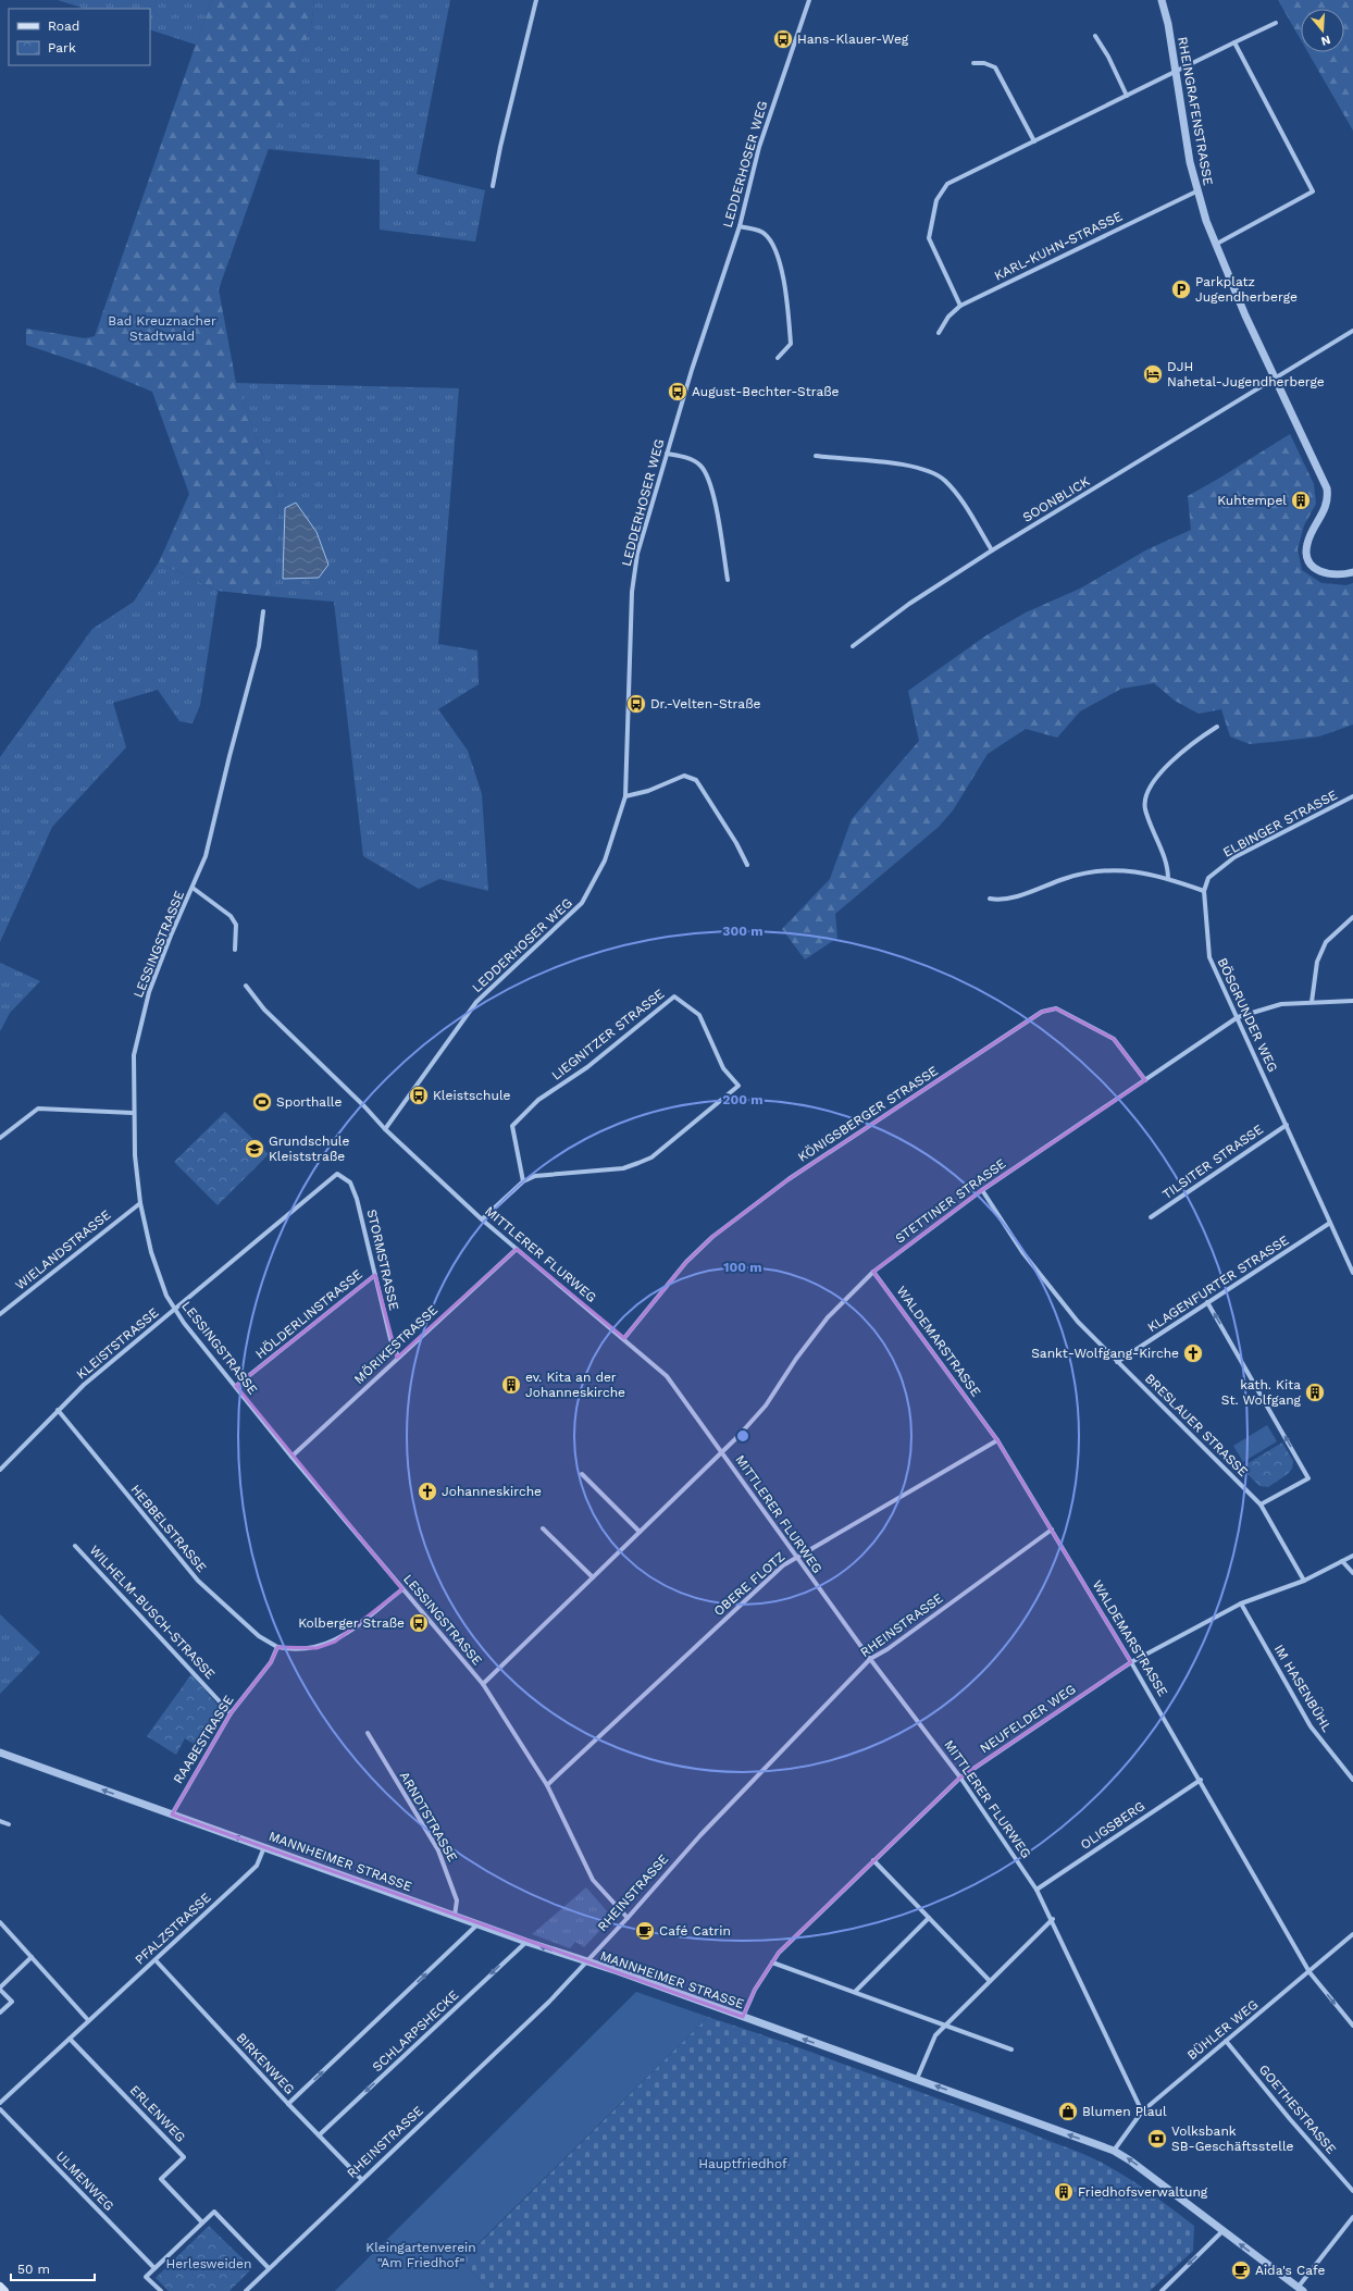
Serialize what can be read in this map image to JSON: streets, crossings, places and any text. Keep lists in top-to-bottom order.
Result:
{
  "streets": {
    "street": [
      "RHEINGRAFENSTRASSE",
      "LEDDERHOSER WEG",
      "KARL-KUHN-STRASSE",
      "SOONBLICK",
      "ELBINGER STRASSE",
      "LESSINGSTRASSE",
      "BÖSGRUNDER WEG",
      "LIEGNITZER STRASSE",
      "KÖNIGSBERGER STRASSE",
      "TILSITER STRASSE",
      "STETTINER STRASSE",
      "WIELANDSTRASSE",
      "MITTLERER FLURWEG",
      "STORMSTRASSE",
      "KLAGENFURTER STRASSE",
      "HÖLDERLINSTRASSE",
      "WALDEMARSTRASSE",
      "KLEISTSTRASSE",
      "MÖRIKESTRASSE",
      "BRESLAUER STRASSE",
      "HEBBELSTRASSE",
      "OBERE FLOTZ",
      "WILHELM-BUSCH-STRASSE",
      "RHEINSTRASSE",
      "IM HASENBÜHL",
      "NEUFELDER WEG",
      "RAABESTRASSE",
      "ARNDTSTRASSE",
      "OLIGSBERG",
      "MANNHEIMER STRASSE",
      "PFALZSTRASSE",
      "BÜHLER WEG",
      "SCHLARPSHECKE",
      "BIRKENWEG",
      "GOETHESTRASSE",
      "ERLENWEG",
      "ULMENWEG"
    ]
  },
  "crossings": [
    ["RHEINGRAFENSTRASSE", "KARL-KUHN-STRASSE"],
    ["RHEINGRAFENSTRASSE", "SOONBLICK"],
    ["LEDDERHOSER WEG", "MITTLERER FLURWEG"],
    ["ELBINGER STRASSE", "BÖSGRUNDER WEG"],
    ["LESSINGSTRASSE", "WIELANDSTRASSE"],
    ["LESSINGSTRASSE", "HÖLDERLINSTRASSE"],
    ["LESSINGSTRASSE", "KLEISTSTRASSE"],
    ["LESSINGSTRASSE", "MÖRIKESTRASSE"],
    ["LESSINGSTRASSE", "OBERE FLOTZ"],
    ["LESSINGSTRASSE", "RHEINSTRASSE"],
    ["BÖSGRUNDER WEG", "TILSITER STRASSE"],
    ["BÖSGRUNDER WEG", "STETTINER STRASSE"],
    ["BÖSGRUNDER WEG", "KLAGENFURTER STRASSE"],
    ["KÖNIGSBERGER STRASSE", "STETTINER STRASSE"],
    ["KÖNIGSBERGER STRASSE", "MITTLERER FLURWEG"],
    ["STETTINER STRASSE", "MITTLERER FLURWEG"],
    ["STETTINER STRASSE", "WALDEMARSTRASSE"],
    ["STETTINER STRASSE", "BRESLAUER STRASSE"],
    ["MITTLERER FLURWEG", "MÖRIKESTRASSE"],
    ["MITTLERER FLURWEG", "OBERE FLOTZ"],
    ["MITTLERER FLURWEG", "RHEINSTRASSE"],
    ["MITTLERER FLURWEG", "NEUFELDER WEG"],
    ["MITTLERER FLURWEG", "OLIGSBERG"],
    ["MITTLERER FLURWEG", "BÜHLER WEG"],
    ["STORMSTRASSE", "HÖLDERLINSTRASSE"],
    ["STORMSTRASSE", "KLEISTSTRASSE"],
    ["STORMSTRASSE", "MÖRIKESTRASSE"],
    ["KLAGENFURTER STRASSE", "BRESLAUER STRASSE"],
    ["WALDEMARSTRASSE", "OBERE FLOTZ"],
    ["WALDEMARSTRASSE", "RHEINSTRASSE"],
    ["WALDEMARSTRASSE", "NEUFELDER WEG"],
    ["WALDEMARSTRASSE", "OLIGSBERG"],
    ["WALDEMARSTRASSE", "BÜHLER WEG"],
    ["KLEISTSTRASSE", "HEBBELSTRASSE"],
    ["BRESLAUER STRASSE", "NEUFELDER WEG"],
    ["HEBBELSTRASSE", "RAABESTRASSE"],
    ["WILHELM-BUSCH-STRASSE", "RAABESTRASSE"],
    ["RHEINSTRASSE", "MANNHEIMER STRASSE"],
    ["RHEINSTRASSE", "BIRKENWEG"],
    ["IM HASENBÜHL", "NEUFELDER WEG"],
    ["NEUFELDER WEG", "MANNHEIMER STRASSE"],
    ["RAABESTRASSE", "MANNHEIMER STRASSE"],
    ["ARNDTSTRASSE", "MANNHEIMER STRASSE"],
    ["MANNHEIMER STRASSE", "PFALZSTRASSE"],
    ["MANNHEIMER STRASSE", "BÜHLER WEG"],
    ["MANNHEIMER STRASSE", "SCHLARPSHECKE"],
    ["PFALZSTRASSE", "BIRKENWEG"],
    ["PFALZSTRASSE", "ERLENWEG"],
    ["BÜHLER WEG", "GOETHESTRASSE"],
    ["SCHLARPSHECKE", "BIRKENWEG"]
  ],
  "one_way": ["MANNHEIMER STRASSE", "SCHLARPSHECKE"],
  "parks": [
    "Bad Kreuznacher Stadtwald",
    "Hauptfriedhof",
    "Kleingartenverein \"Am Friedhof\"",
    "Herlesweiden"
  ],
  "places": {
    "bus stop": [
      "Hans-Klauer-Weg",
      "August-Bechter-Straße",
      "Dr.-Velten-Straße",
      "Kleistschule",
      "Kolberger Straße"
    ],
    "parking": ["Parkplatz Jugendherberge"],
    "hotel": ["DJH Nahetal-Jugendherberge"],
    "building": [
      "Kuhtempel",
      "ev. Kita an der Johanneskirche",
      "kath. Kita St. Wolfgang",
      "Friedhofsverwaltung"
    ],
    "sports": ["Sporthalle"],
    "school or university": ["Grundschule Kleiststraße"],
    "church": ["Sankt-Wolfgang-Kirche", "Johanneskirche"],
    "cafe": ["Café Catrin", "Aida's Cafe"],
    "shop": ["Blumen Plaul"],
    "bank": ["Volksbank SB-Geschäftsstelle"]
  },
  "legend": ["Road", "Park"],
  "scale_bar": "50 m",
  "north": "bottom",
  "rings": ["300 m", "200 m", "100 m"]
}
